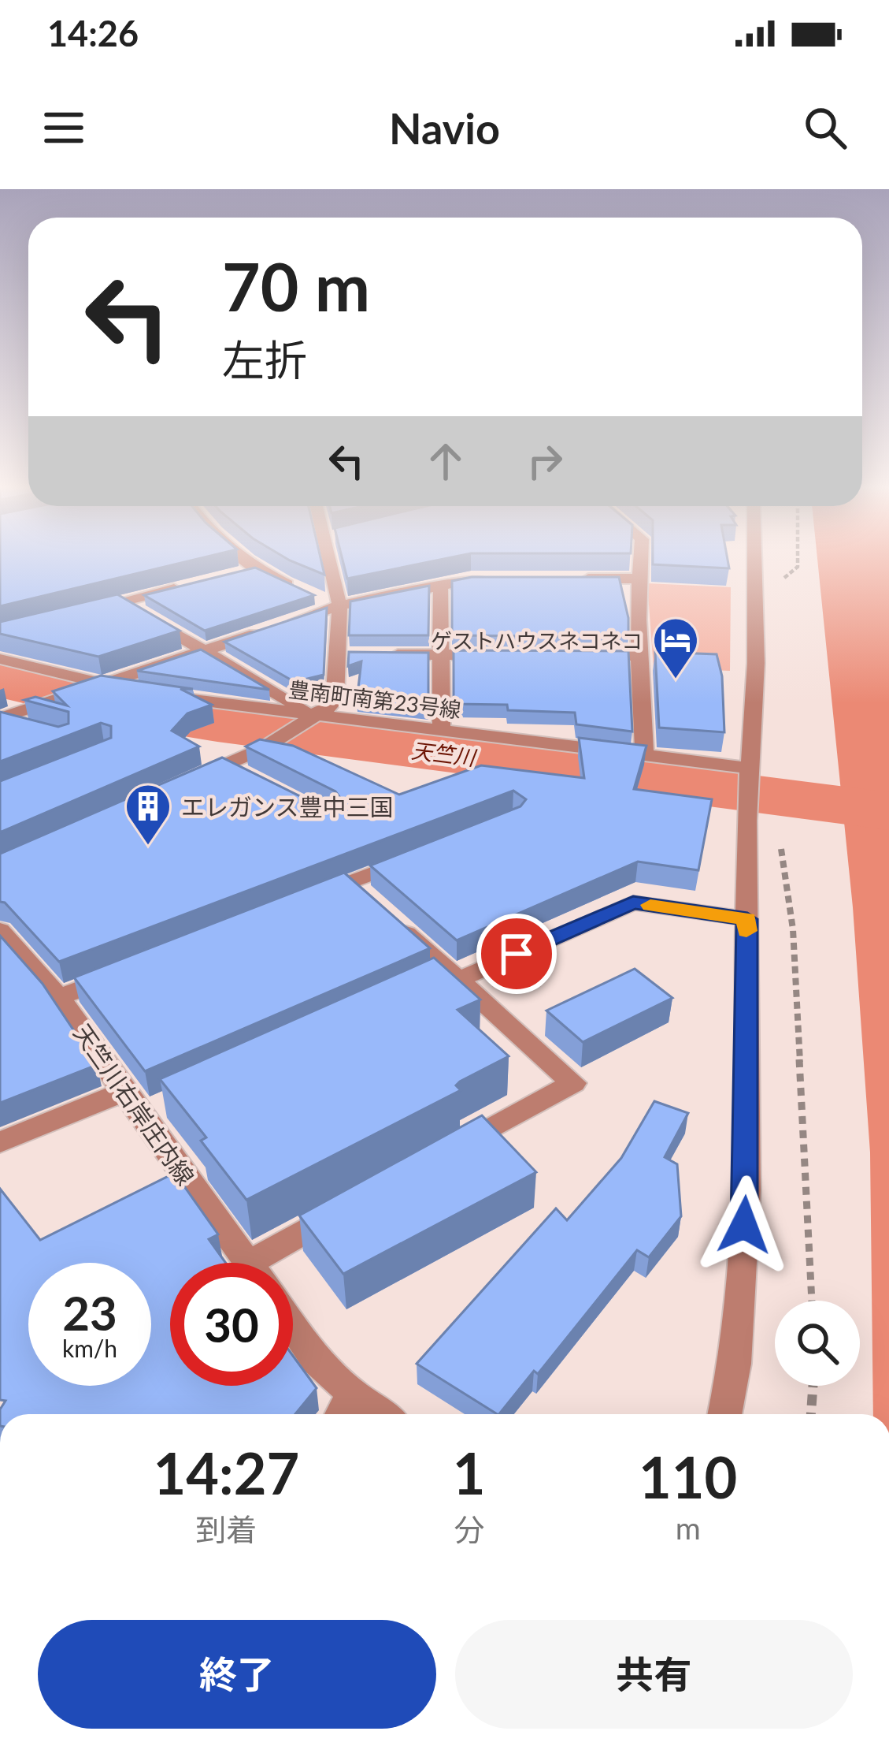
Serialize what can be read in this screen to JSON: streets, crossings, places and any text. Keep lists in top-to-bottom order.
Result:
{
  "streets": {
    "street": ["豊南町南第23号線", "天竺川右岸庄内線"]
  },
  "water": ["天竺川"],
  "places": {
    "hotel": ["ゲストハウスネコネコ"],
    "building": ["エレガンス豊中三国"]
  },
  "page": {
    "status": "14:26",
    "header": "Navio",
    "turn": ["70 m", "左折"],
    "speed": "23 km/h",
    "limit": "30",
    "eta": [
      "14:27",
      "到着",
      "1",
      "分",
      "110",
      "m"
    ],
    "buttons": ["終了", "共有"]
  }
}
